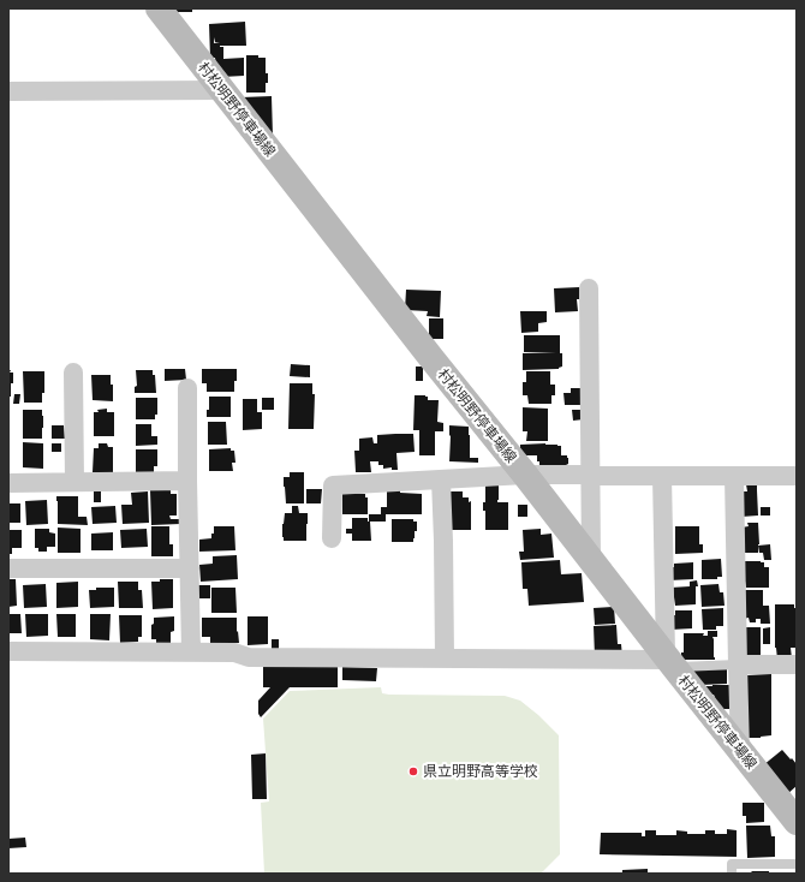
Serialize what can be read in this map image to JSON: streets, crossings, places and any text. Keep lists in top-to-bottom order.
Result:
{
  "streets": {
    "main road": ["村松明野停車場線"]
  },
  "places": ["県立明野高等学校"]
}
